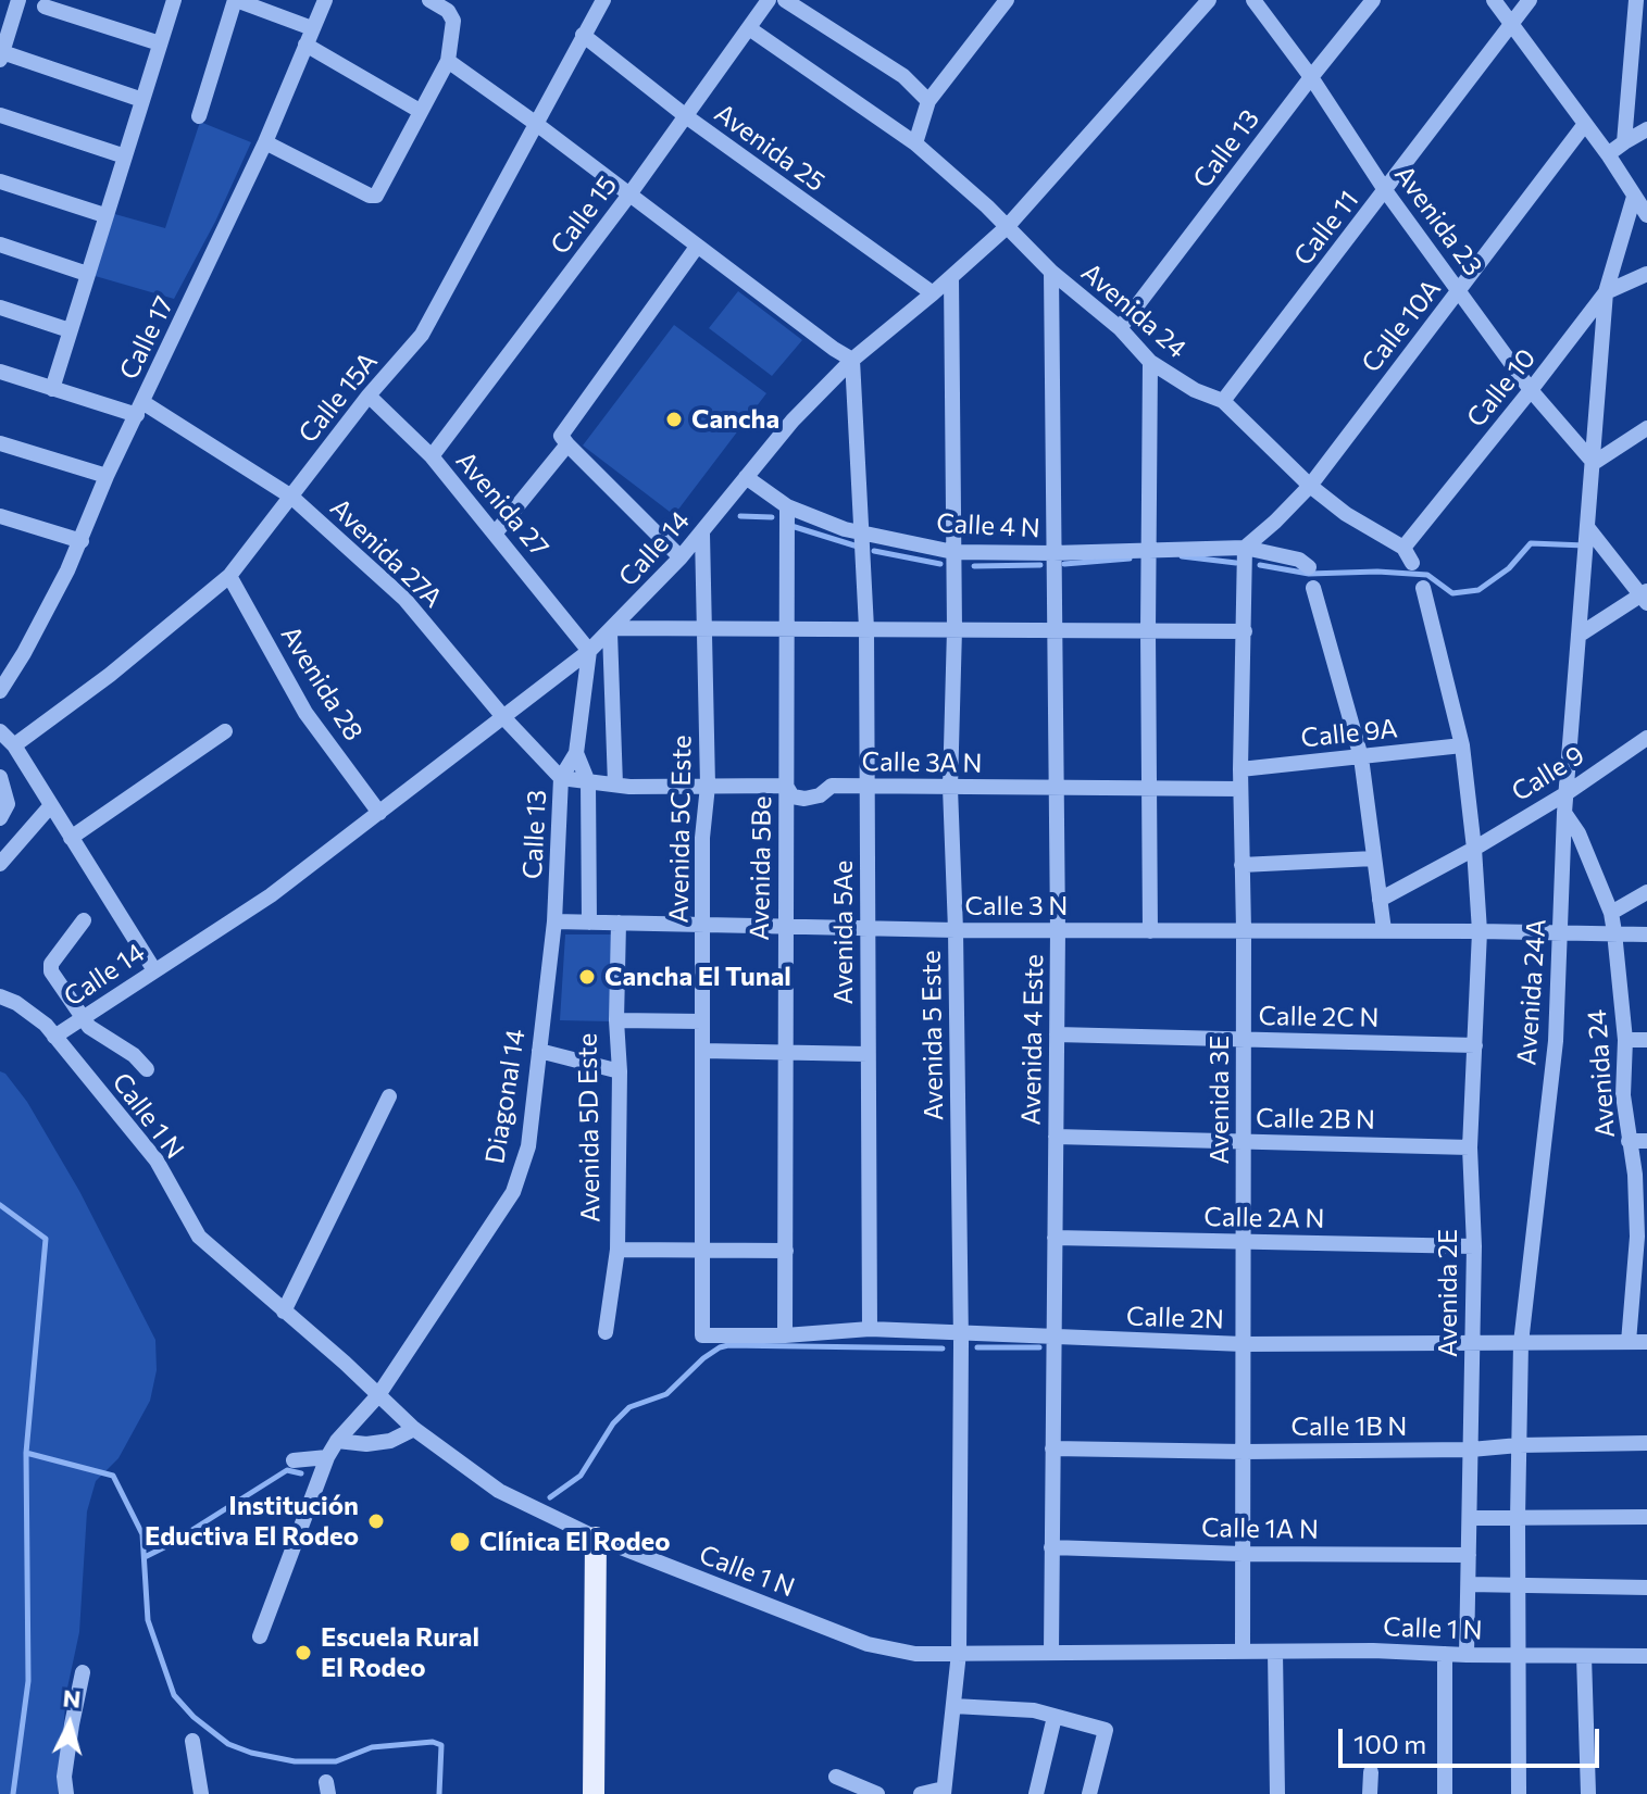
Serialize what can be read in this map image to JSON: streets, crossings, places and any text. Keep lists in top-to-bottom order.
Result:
{
  "streets": {
    "street": [
      "Avenida 25",
      "Calle 13",
      "Calle 15",
      "Avenida 23",
      "Calle 11",
      "Avenida 24",
      "Calle 10A",
      "Calle 17",
      "Calle 10",
      "Calle 15A",
      "Avenida 27",
      "Calle 4 N",
      "Calle 14",
      "Avenida 27A",
      "Avenida 28",
      "Calle 9A",
      "Calle 3A N",
      "Calle 9",
      "Avenida 5C Este",
      "Avenida 5Be",
      "Calle 3 N",
      "Avenida 5Ae",
      "Avenida 24A",
      "Calle 2C N",
      "Avenida 5 Este",
      "Avenida 4 Este",
      "Diagonal 14",
      "Avenida 3E",
      "Calle 1 N",
      "Calle 2B N",
      "Avenida 5D Este",
      "Calle 2A N",
      "Avenida 2E",
      "Calle 2N",
      "Calle 1B N",
      "Calle 1A N"
    ]
  },
  "crossings": [
    ["Avenida 25", "Calle 15"],
    ["Avenida 25", "Calle 15A"],
    ["Avenida 25", "Calle 14"],
    ["Calle 13", "Avenida 23"],
    ["Calle 13", "Avenida 24"],
    ["Calle 13", "Avenida 27"],
    ["Calle 13", "Calle 14"],
    ["Calle 13", "Avenida 27A"],
    ["Calle 13", "Calle 3A N"],
    ["Calle 13", "Calle 3 N"],
    ["Calle 13", "Diagonal 14"],
    ["Calle 15", "Avenida 24"],
    ["Calle 15", "Avenida 27"],
    ["Avenida 23", "Calle 11"],
    ["Avenida 23", "Calle 10A"],
    ["Avenida 23", "Calle 10"],
    ["Avenida 23", "Avenida 24A"],
    ["Calle 11", "Avenida 24"],
    ["Avenida 24", "Calle 10A"],
    ["Avenida 24", "Calle 10"],
    ["Avenida 24", "Calle 14"],
    ["Avenida 24", "Calle 3 N"],
    ["Avenida 24", "Avenida 24A"],
    ["Avenida 24", "Avenida 4 Este"],
    ["Avenida 24", "Calle 2N"],
    ["Calle 10A", "Calle 4 N"],
    ["Calle 10A", "Avenida 3E"],
    ["Calle 17", "Avenida 27A"],
    ["Calle 10", "Avenida 24A"],
    ["Calle 15A", "Avenida 27"],
    ["Calle 15A", "Avenida 27A"],
    ["Calle 15A", "Avenida 28"],
    ["Avenida 27", "Calle 14"],
    ["Calle 4 N", "Calle 14"],
    ["Calle 4 N", "Avenida 5Be"],
    ["Calle 4 N", "Avenida 5Ae"],
    ["Calle 4 N", "Avenida 5 Este"],
    ["Calle 4 N", "Avenida 4 Este"],
    ["Calle 4 N", "Avenida 3E"],
    ["Calle 14", "Avenida 27A"],
    ["Calle 14", "Avenida 28"],
    ["Calle 14", "Avenida 5C Este"],
    ["Calle 14", "Avenida 5Ae"],
    ["Calle 14", "Avenida 5 Este"],
    ["Calle 14", "Calle 1 N"],
    ["Avenida 27A", "Calle 3A N"],
    ["Calle 9A", "Avenida 3E"],
    ["Calle 3A N", "Avenida 5C Este"],
    ["Calle 3A N", "Avenida 5Be"],
    ["Calle 3A N", "Avenida 5Ae"],
    ["Calle 3A N", "Avenida 5 Este"],
    ["Calle 3A N", "Avenida 4 Este"],
    ["Calle 3A N", "Avenida 3E"],
    ["Calle 9", "Avenida 24A"],
    ["Avenida 5C Este", "Calle 3 N"],
    ["Avenida 5C Este", "Calle 2N"],
    ["Avenida 5Be", "Calle 3 N"],
    ["Avenida 5Be", "Calle 2N"],
    ["Calle 3 N", "Avenida 5Ae"],
    ["Calle 3 N", "Avenida 24A"],
    ["Calle 3 N", "Avenida 5 Este"],
    ["Calle 3 N", "Avenida 4 Este"],
    ["Calle 3 N", "Diagonal 14"],
    ["Calle 3 N", "Avenida 3E"],
    ["Calle 3 N", "Avenida 5D Este"],
    ["Calle 3 N", "Avenida 2E"],
    ["Avenida 5Ae", "Calle 2N"],
    ["Avenida 24A", "Calle 1 N"],
    ["Avenida 24A", "Calle 2N"],
    ["Avenida 24A", "Calle 1B N"],
    ["Calle 2C N", "Avenida 4 Este"],
    ["Calle 2C N", "Avenida 3E"],
    ["Calle 2C N", "Avenida 2E"],
    ["Avenida 5 Este", "Calle 1 N"],
    ["Avenida 5 Este", "Calle 2N"],
    ["Avenida 4 Este", "Calle 1 N"],
    ["Avenida 4 Este", "Calle 2B N"],
    ["Avenida 4 Este", "Calle 2A N"],
    ["Avenida 4 Este", "Calle 2N"],
    ["Avenida 4 Este", "Calle 1B N"],
    ["Avenida 4 Este", "Calle 1A N"],
    ["Diagonal 14", "Calle 1 N"],
    ["Avenida 3E", "Calle 1 N"],
    ["Avenida 3E", "Calle 2B N"],
    ["Avenida 3E", "Calle 2A N"],
    ["Avenida 3E", "Calle 2N"],
    ["Avenida 3E", "Calle 1B N"],
    ["Avenida 3E", "Calle 1A N"],
    ["Calle 1 N", "Avenida 2E"],
    ["Calle 2B N", "Avenida 2E"],
    ["Calle 2A N", "Avenida 2E"],
    ["Avenida 2E", "Calle 2N"],
    ["Avenida 2E", "Calle 1B N"],
    ["Avenida 2E", "Calle 1A N"]
  ],
  "places": [
    "Cancha",
    "Cancha El Tunal",
    "Institución Eductiva El Rodeo",
    "Clínica El Rodeo",
    "Escuela Rural El Rodeo"
  ],
  "scale_bar": "100 m",
  "north": "top"
}
